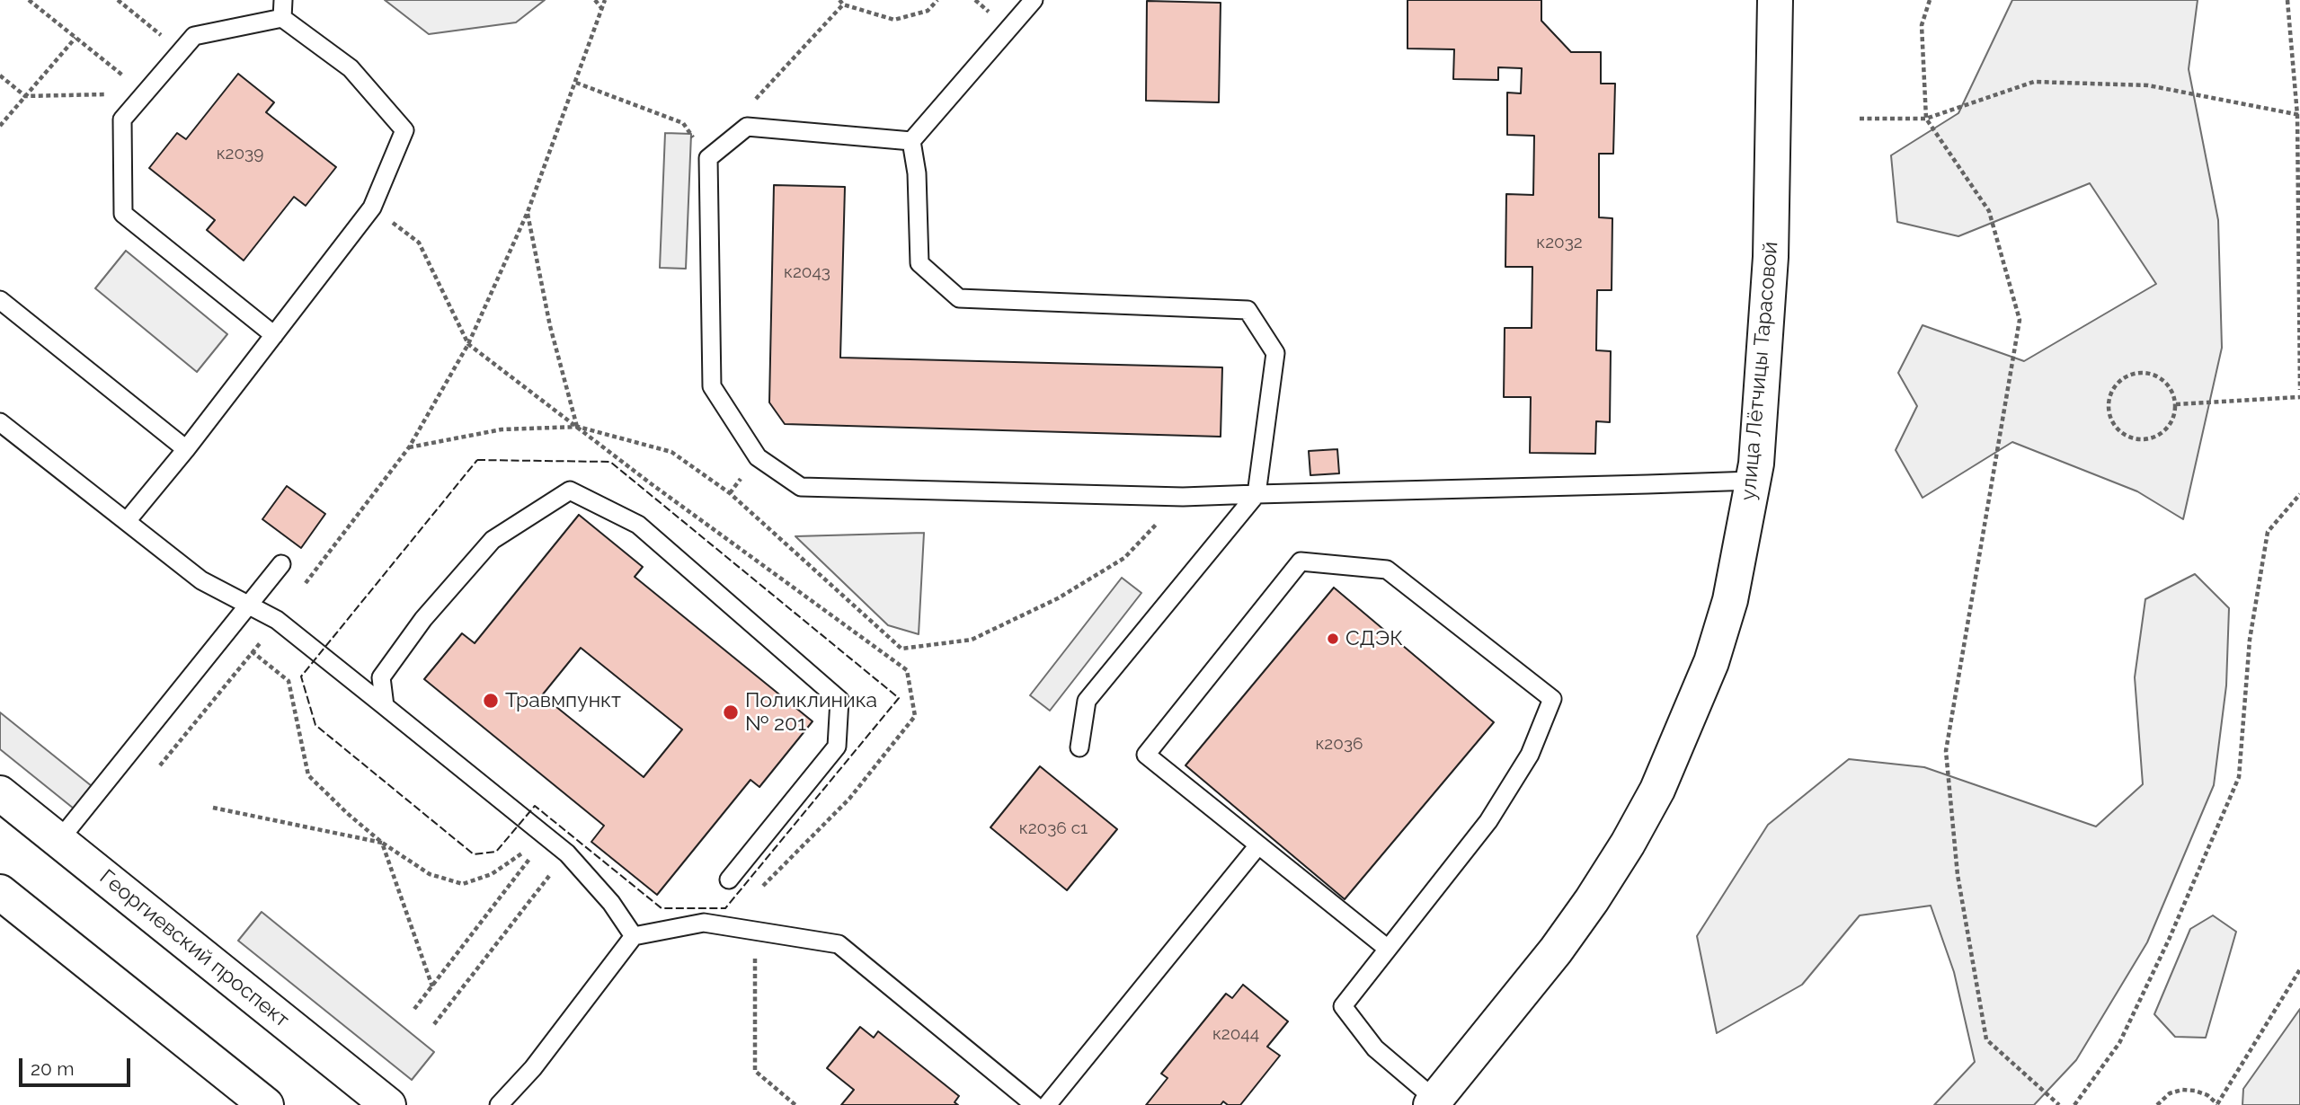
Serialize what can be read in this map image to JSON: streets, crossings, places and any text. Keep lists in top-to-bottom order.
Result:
{
  "streets": {
    "main road": ["улица Лётчицы Тарасовой", "Георгиевский проспект"]
  },
  "places": ["СДЭК", "Травмпункт", "Поликлиника № 201"],
  "house_numbers": [
    "к2039",
    "к2032",
    "к2043",
    "к2036",
    "к2036 с1",
    "к2044"
  ],
  "scale_bar": "20 m"
}
